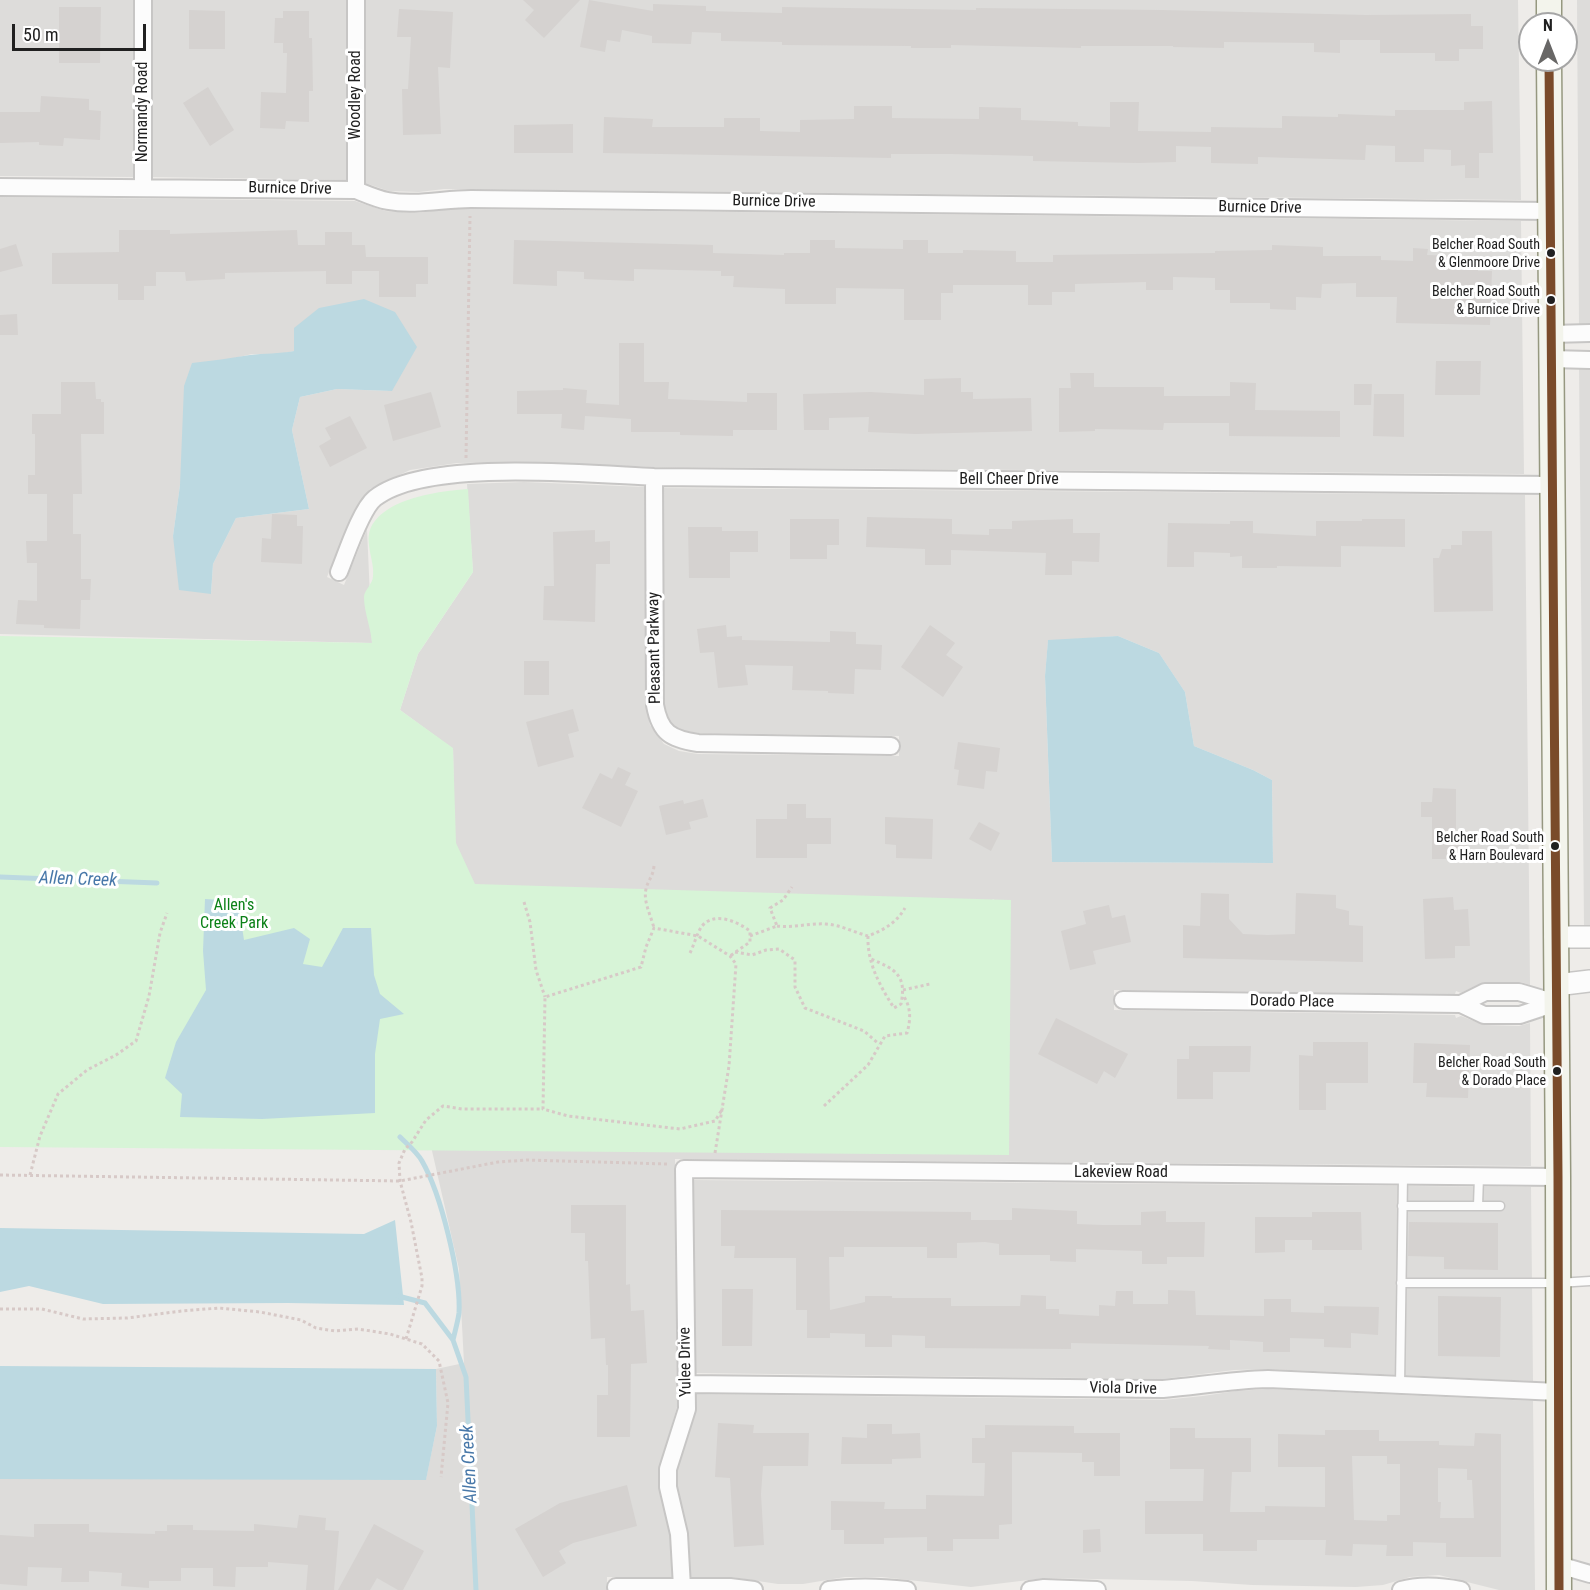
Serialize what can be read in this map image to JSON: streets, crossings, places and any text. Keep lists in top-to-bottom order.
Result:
{
  "streets": {
    "street": [
      "Woodley Road",
      "Normandy Road",
      "Burnice Drive",
      "Bell Cheer Drive",
      "Pleasant Parkway",
      "Dorado Place",
      "Lakeview Road",
      "Yulee Drive",
      "Viola Drive"
    ]
  },
  "crossings": [
    ["Woodley Road", "Burnice Drive"],
    ["Normandy Road", "Burnice Drive"],
    ["Bell Cheer Drive", "Pleasant Parkway"],
    ["Lakeview Road", "Yulee Drive"],
    ["Yulee Drive", "Viola Drive"]
  ],
  "water": ["Allen Creek"],
  "parks": ["Allen's Creek Park"],
  "places": [
    "Belcher Road South & Glenmoore Drive",
    "Belcher Road South & Burnice Drive",
    "Belcher Road South & Harn Boulevard",
    "Belcher Road South & Dorado Place"
  ],
  "scale_bar": "50 m",
  "north": "top"
}
